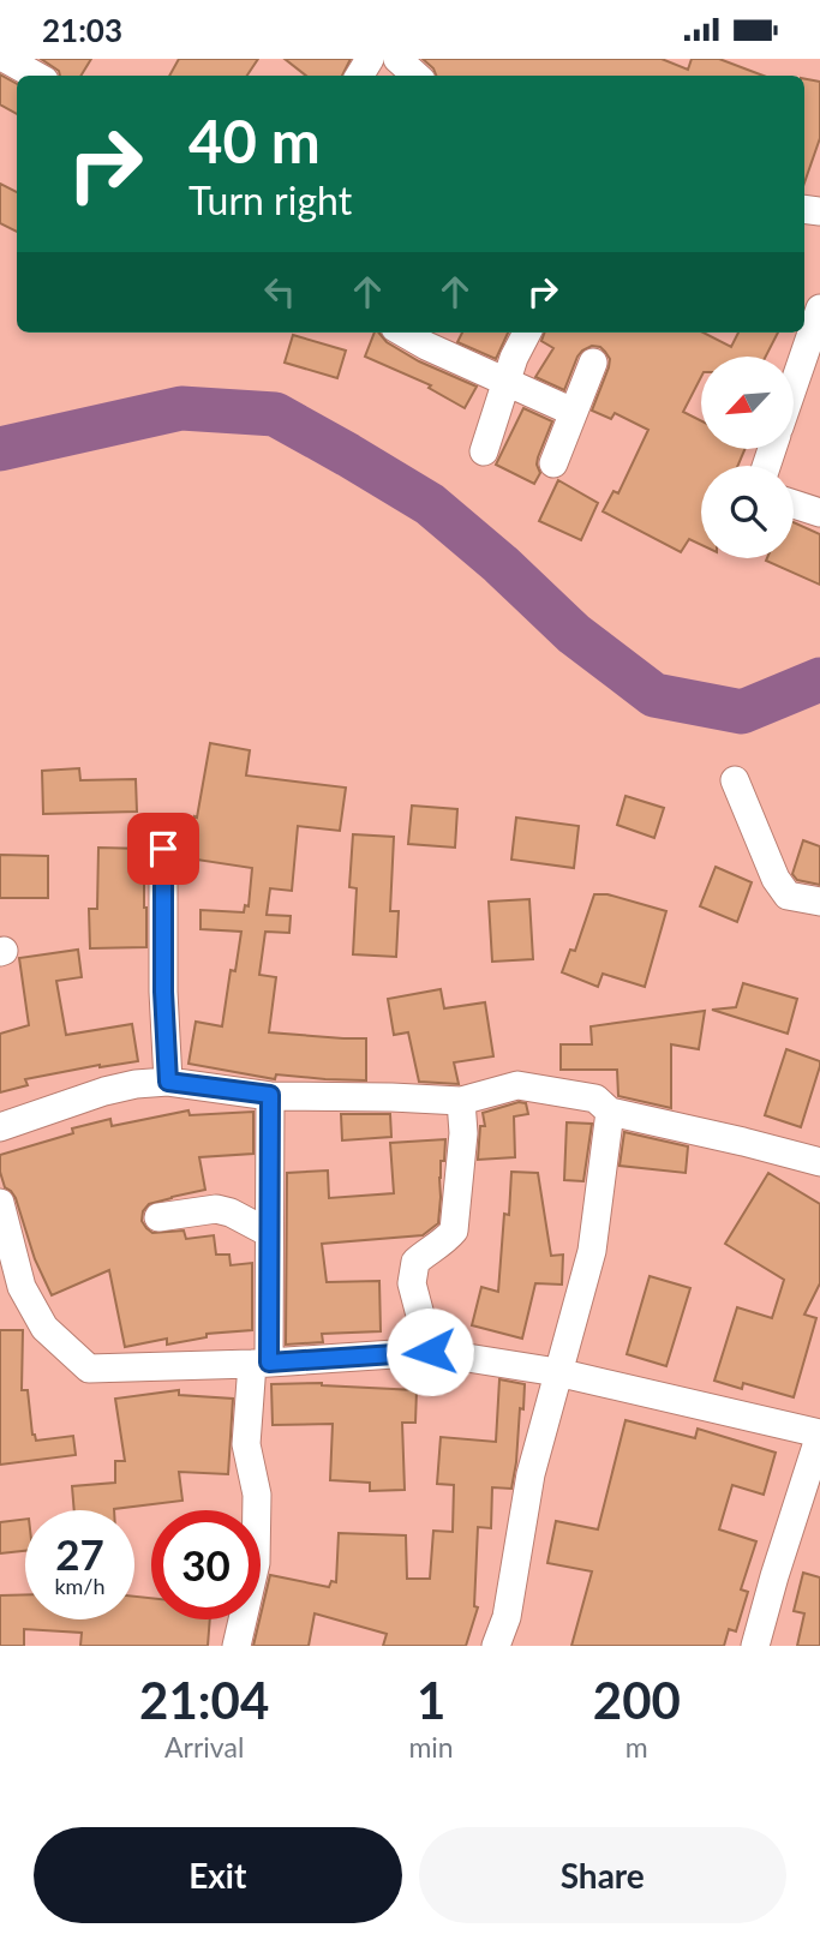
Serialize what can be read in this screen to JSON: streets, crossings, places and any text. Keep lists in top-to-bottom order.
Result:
{
  "north": "bottom left",
  "page": {
    "status": "21:03",
    "turn": ["40 m", "Turn right"],
    "speed": "27 km/h",
    "limit": "30",
    "eta": [
      "21:04",
      "Arrival",
      "1",
      "min",
      "200",
      "m"
    ],
    "buttons": ["Exit", "Share"]
  }
}
